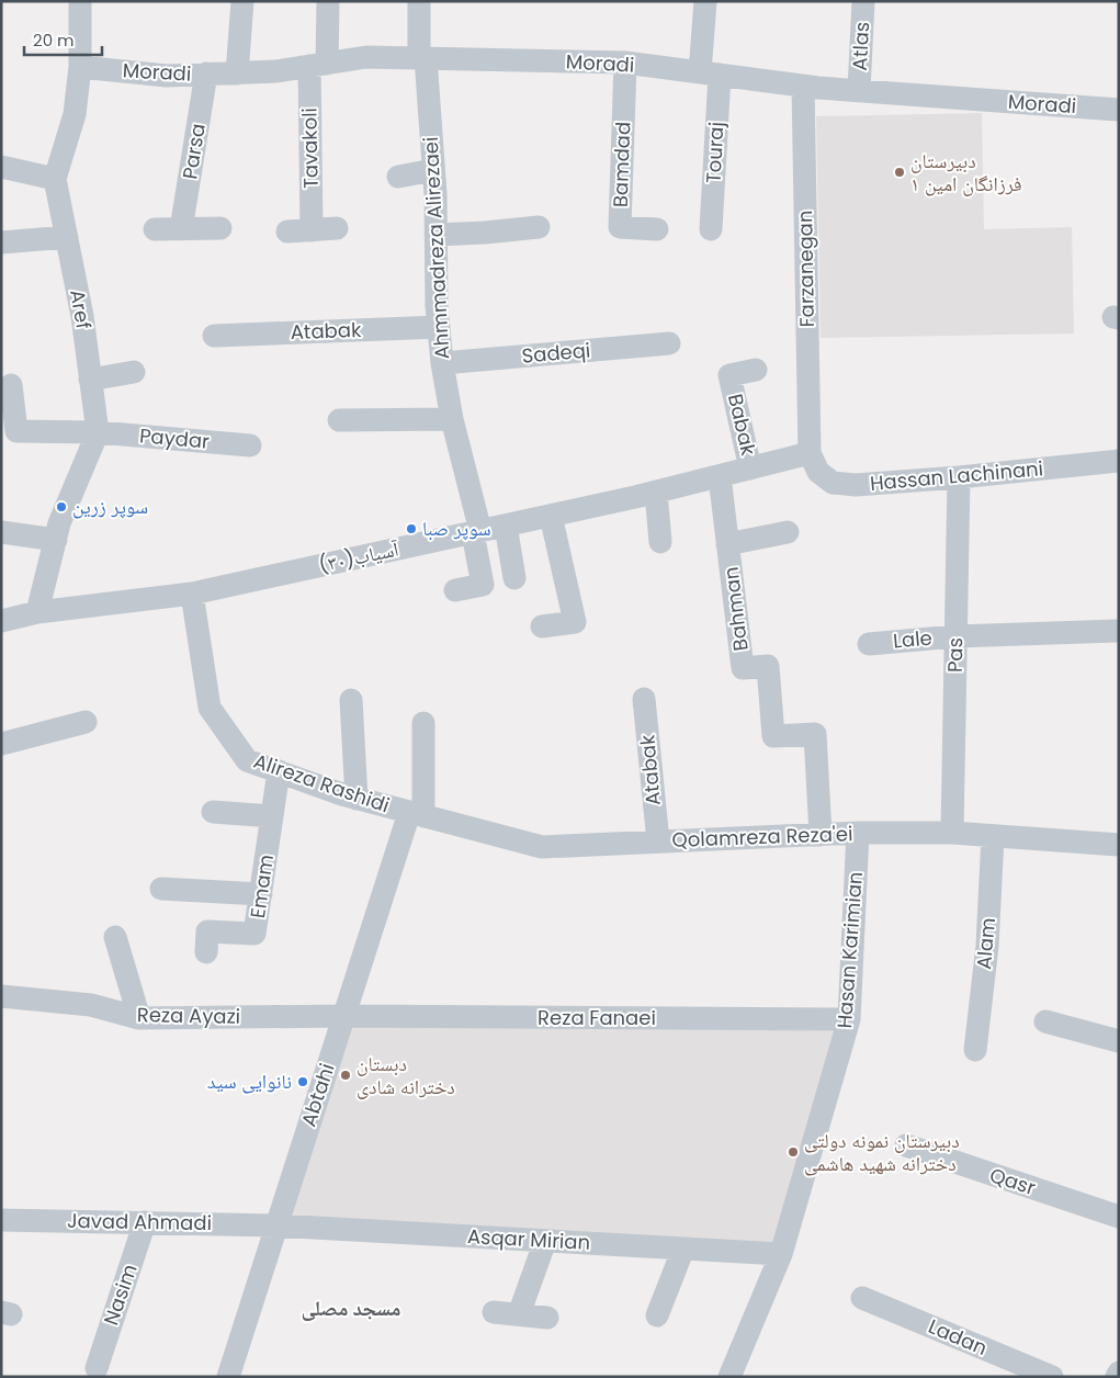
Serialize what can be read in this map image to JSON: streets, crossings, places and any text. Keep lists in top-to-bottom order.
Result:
{
  "streets": {
    "street": [
      "Atlas",
      "Moradi",
      "Tavakoli",
      "Parsa",
      "Touraj",
      "Bamdad",
      "Ahmmadreza Alirezaei",
      "Farzanegan",
      "Aref",
      "Atabak",
      "Sadeqi",
      "Babak",
      "Paydar",
      "Hassan Lachinani",
      "آسیاب(۳۰)",
      "Bahman",
      "Lale",
      "Pas",
      "Alireza Rashidi",
      "Qolamreza Reza'ei",
      "Emam",
      "Alam",
      "Hasan Karimian",
      "Reza Ayazi",
      "Reza Fanaei",
      "Abtahi",
      "Qasr",
      "Javad Ahmadi",
      "Asqar Mirian",
      "Nasim",
      "Ladan"
    ]
  },
  "crossings": [
    ["Atlas", "Moradi"],
    ["Moradi", "Tavakoli"],
    ["Moradi", "Parsa"],
    ["Moradi", "Touraj"],
    ["Moradi", "Bamdad"],
    ["Moradi", "Ahmmadreza Alirezaei"],
    ["Moradi", "Farzanegan"],
    ["Moradi", "Aref"],
    ["Ahmmadreza Alirezaei", "Atabak"],
    ["Ahmmadreza Alirezaei", "Sadeqi"],
    ["Ahmmadreza Alirezaei", "آسیاب(۳۰)"],
    ["Farzanegan", "Hassan Lachinani"],
    ["Farzanegan", "آسیاب(۳۰)"],
    ["Aref", "Paydar"],
    ["Atabak", "Qolamreza Reza'ei"],
    ["Babak", "آسیاب(۳۰)"],
    ["Hassan Lachinani", "آسیاب(۳۰)"],
    ["Hassan Lachinani", "Pas"],
    ["آسیاب(۳۰)", "Bahman"],
    ["آسیاب(۳۰)", "Alireza Rashidi"],
    ["Bahman", "Qolamreza Reza'ei"],
    ["Lale", "Pas"],
    ["Pas", "Qolamreza Reza'ei"],
    ["Alireza Rashidi", "Qolamreza Reza'ei"],
    ["Alireza Rashidi", "Emam"],
    ["Alireza Rashidi", "Abtahi"],
    ["Qolamreza Reza'ei", "Alam"],
    ["Qolamreza Reza'ei", "Hasan Karimian"],
    ["Qolamreza Reza'ei", "Abtahi"],
    ["Hasan Karimian", "Reza Fanaei"],
    ["Hasan Karimian", "Asqar Mirian"],
    ["Reza Ayazi", "Reza Fanaei"],
    ["Reza Ayazi", "Abtahi"],
    ["Reza Fanaei", "Abtahi"],
    ["Abtahi", "Javad Ahmadi"],
    ["Abtahi", "Asqar Mirian"],
    ["Javad Ahmadi", "Asqar Mirian"],
    ["Javad Ahmadi", "Nasim"]
  ],
  "districts": ["مسجد مصلی"],
  "places": [
    "دبیرستان فرزانگان امین ۱",
    "سوپر زرین",
    "سوپر صبا",
    "دبستان دخترانه شادی",
    "نانوایی سید",
    "دبیرستان نمونه دولتی دخترانه شهید هاشمی"
  ],
  "scale_bar": "20 m"
}
